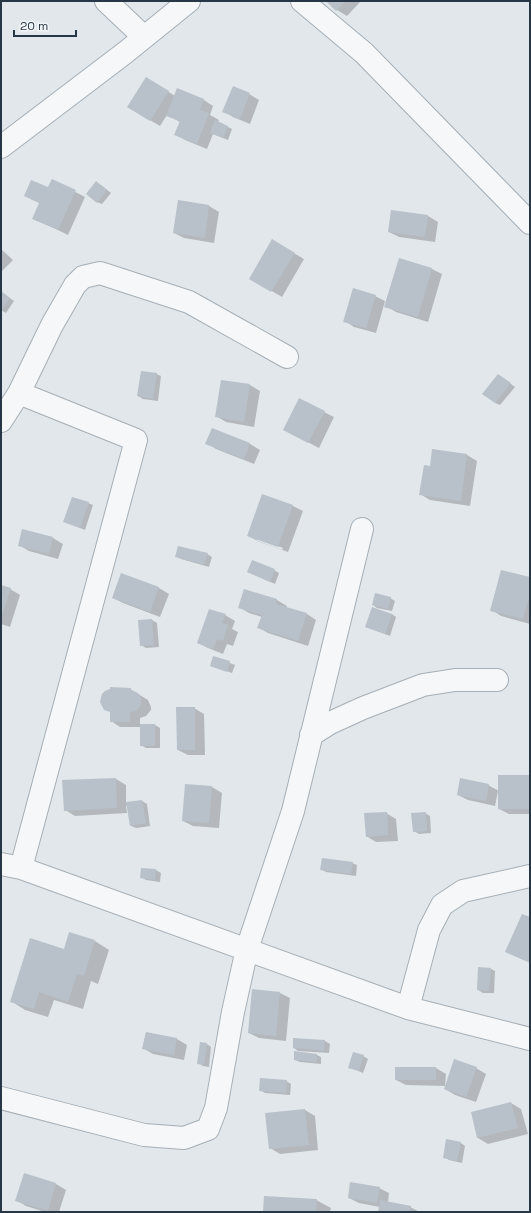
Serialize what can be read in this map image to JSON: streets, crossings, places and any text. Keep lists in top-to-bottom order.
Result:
{
  "scale_bar": "20 m"
}
